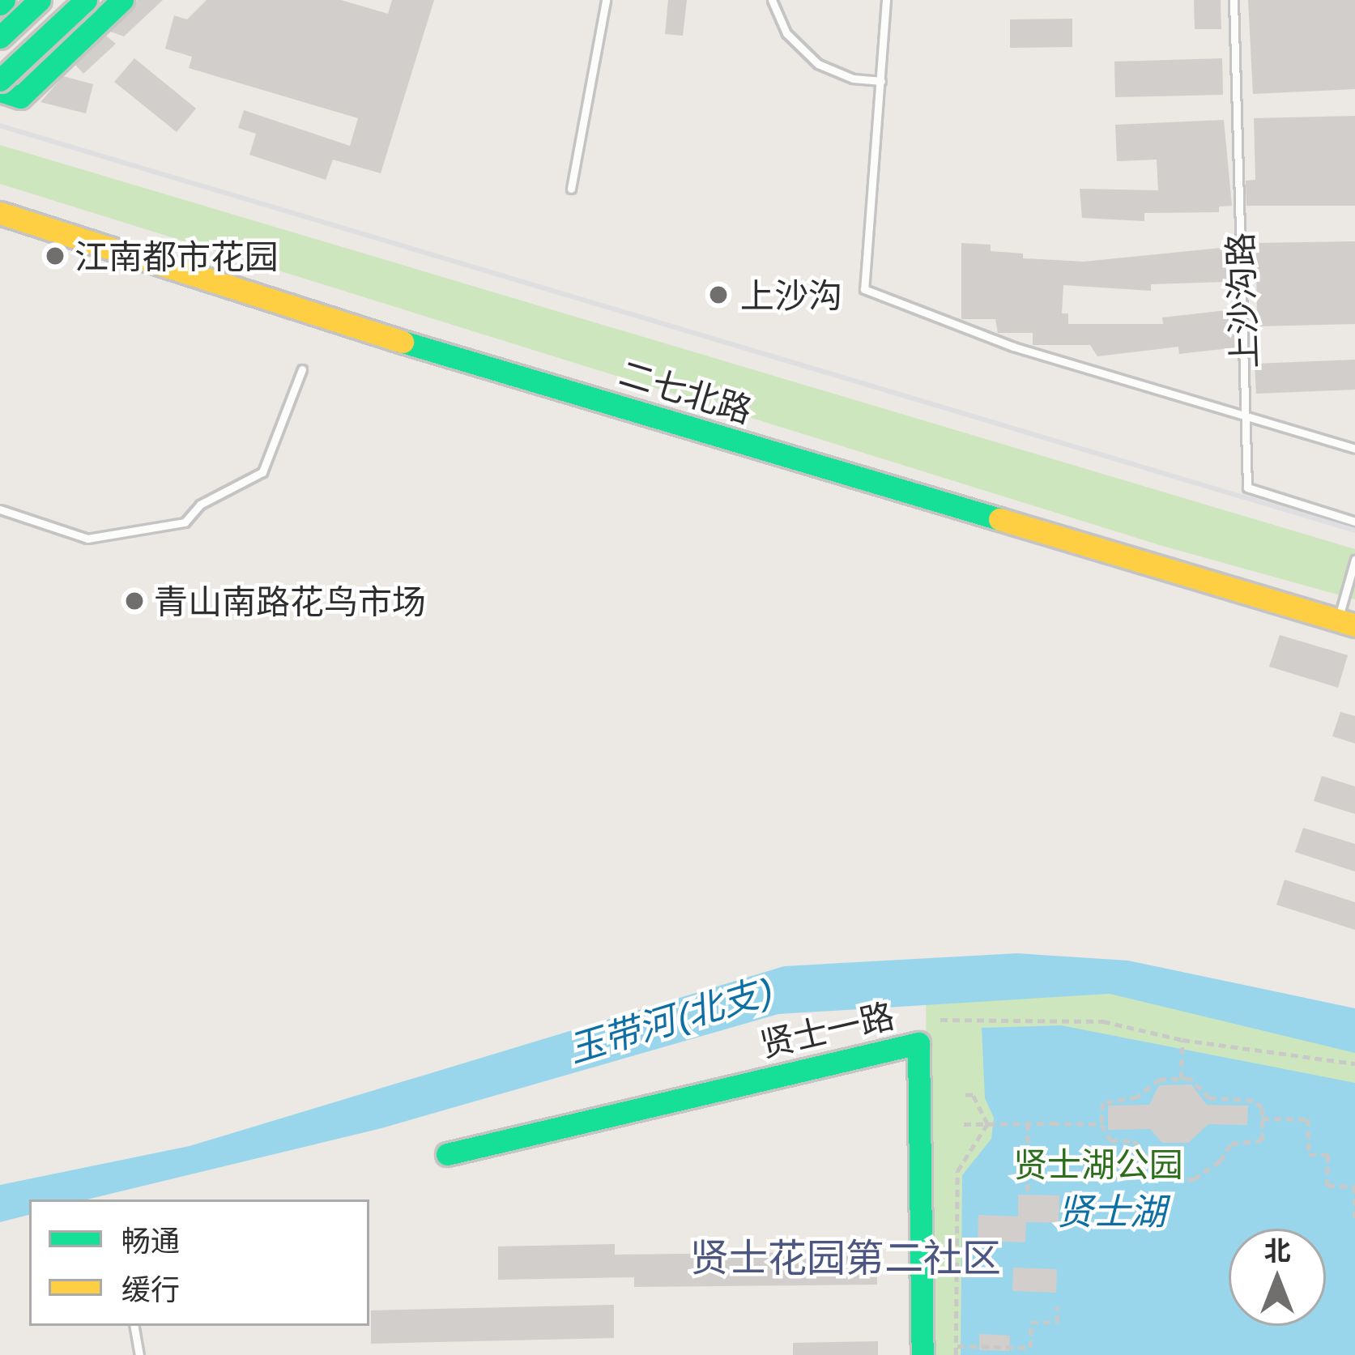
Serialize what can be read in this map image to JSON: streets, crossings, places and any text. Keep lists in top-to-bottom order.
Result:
{
  "streets": {
    "main road": ["二七北路", "贤士一路"],
    "lane": ["上沙沟路"]
  },
  "districts": ["贤士花园第二社区"],
  "water": ["玉带河(北支)", "贤士湖"],
  "parks": ["贤士湖公园"],
  "places": ["江南都市花园", "上沙沟", "青山南路花鸟市场"],
  "legend": ["畅通", "缓行"],
  "north": "top"
}
